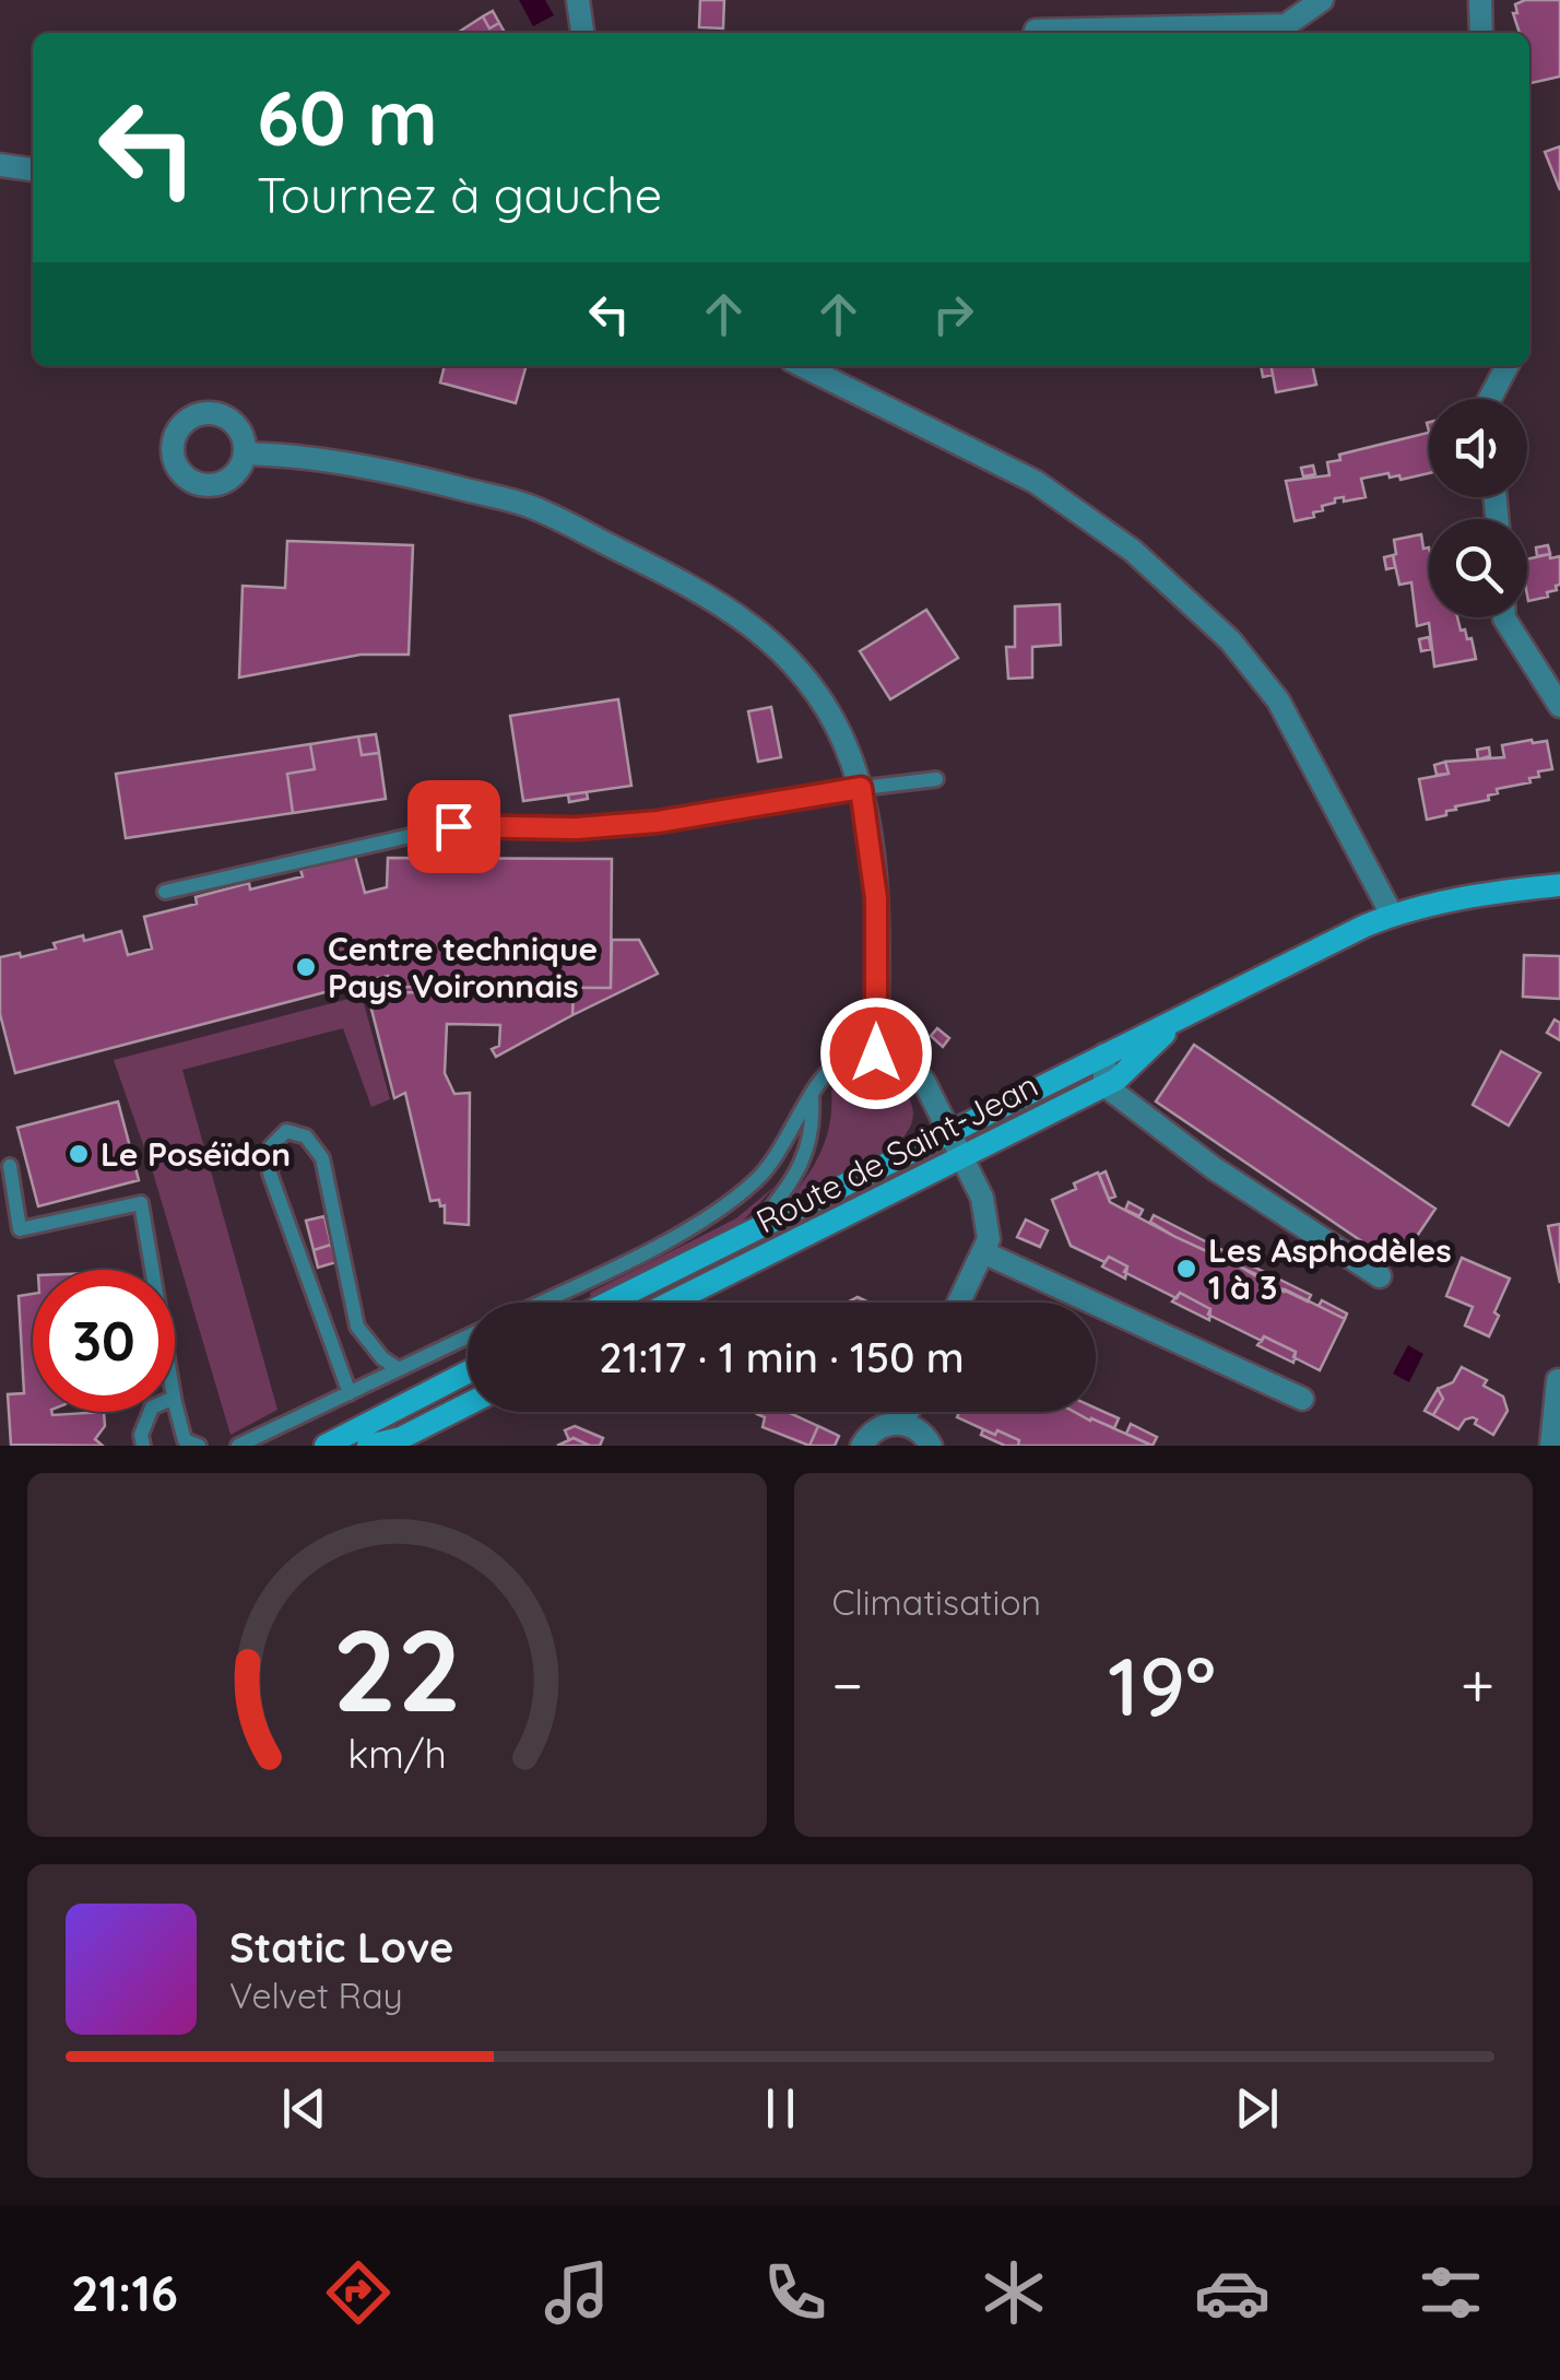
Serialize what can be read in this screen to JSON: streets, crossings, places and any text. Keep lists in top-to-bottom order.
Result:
{
  "streets": {
    "main road": ["Route de Saint-Jean"]
  },
  "places": ["Centre technique Pays Voironnais", "Le Poséïdon", "Les Asphodèles 1 à 3"],
  "page": {
    "turn": ["60 m", "Tournez à gauche"],
    "limit": "30",
    "trip": "21:17 · 1 min · 150 m",
    "tile": "Climatisation",
    "heat": ["−", "19°", "+"],
    "song": ["Static Love", "Velvet Ray"],
    "tabs": "21:16",
    "gauge": ["22", "km/h"]
  }
}
